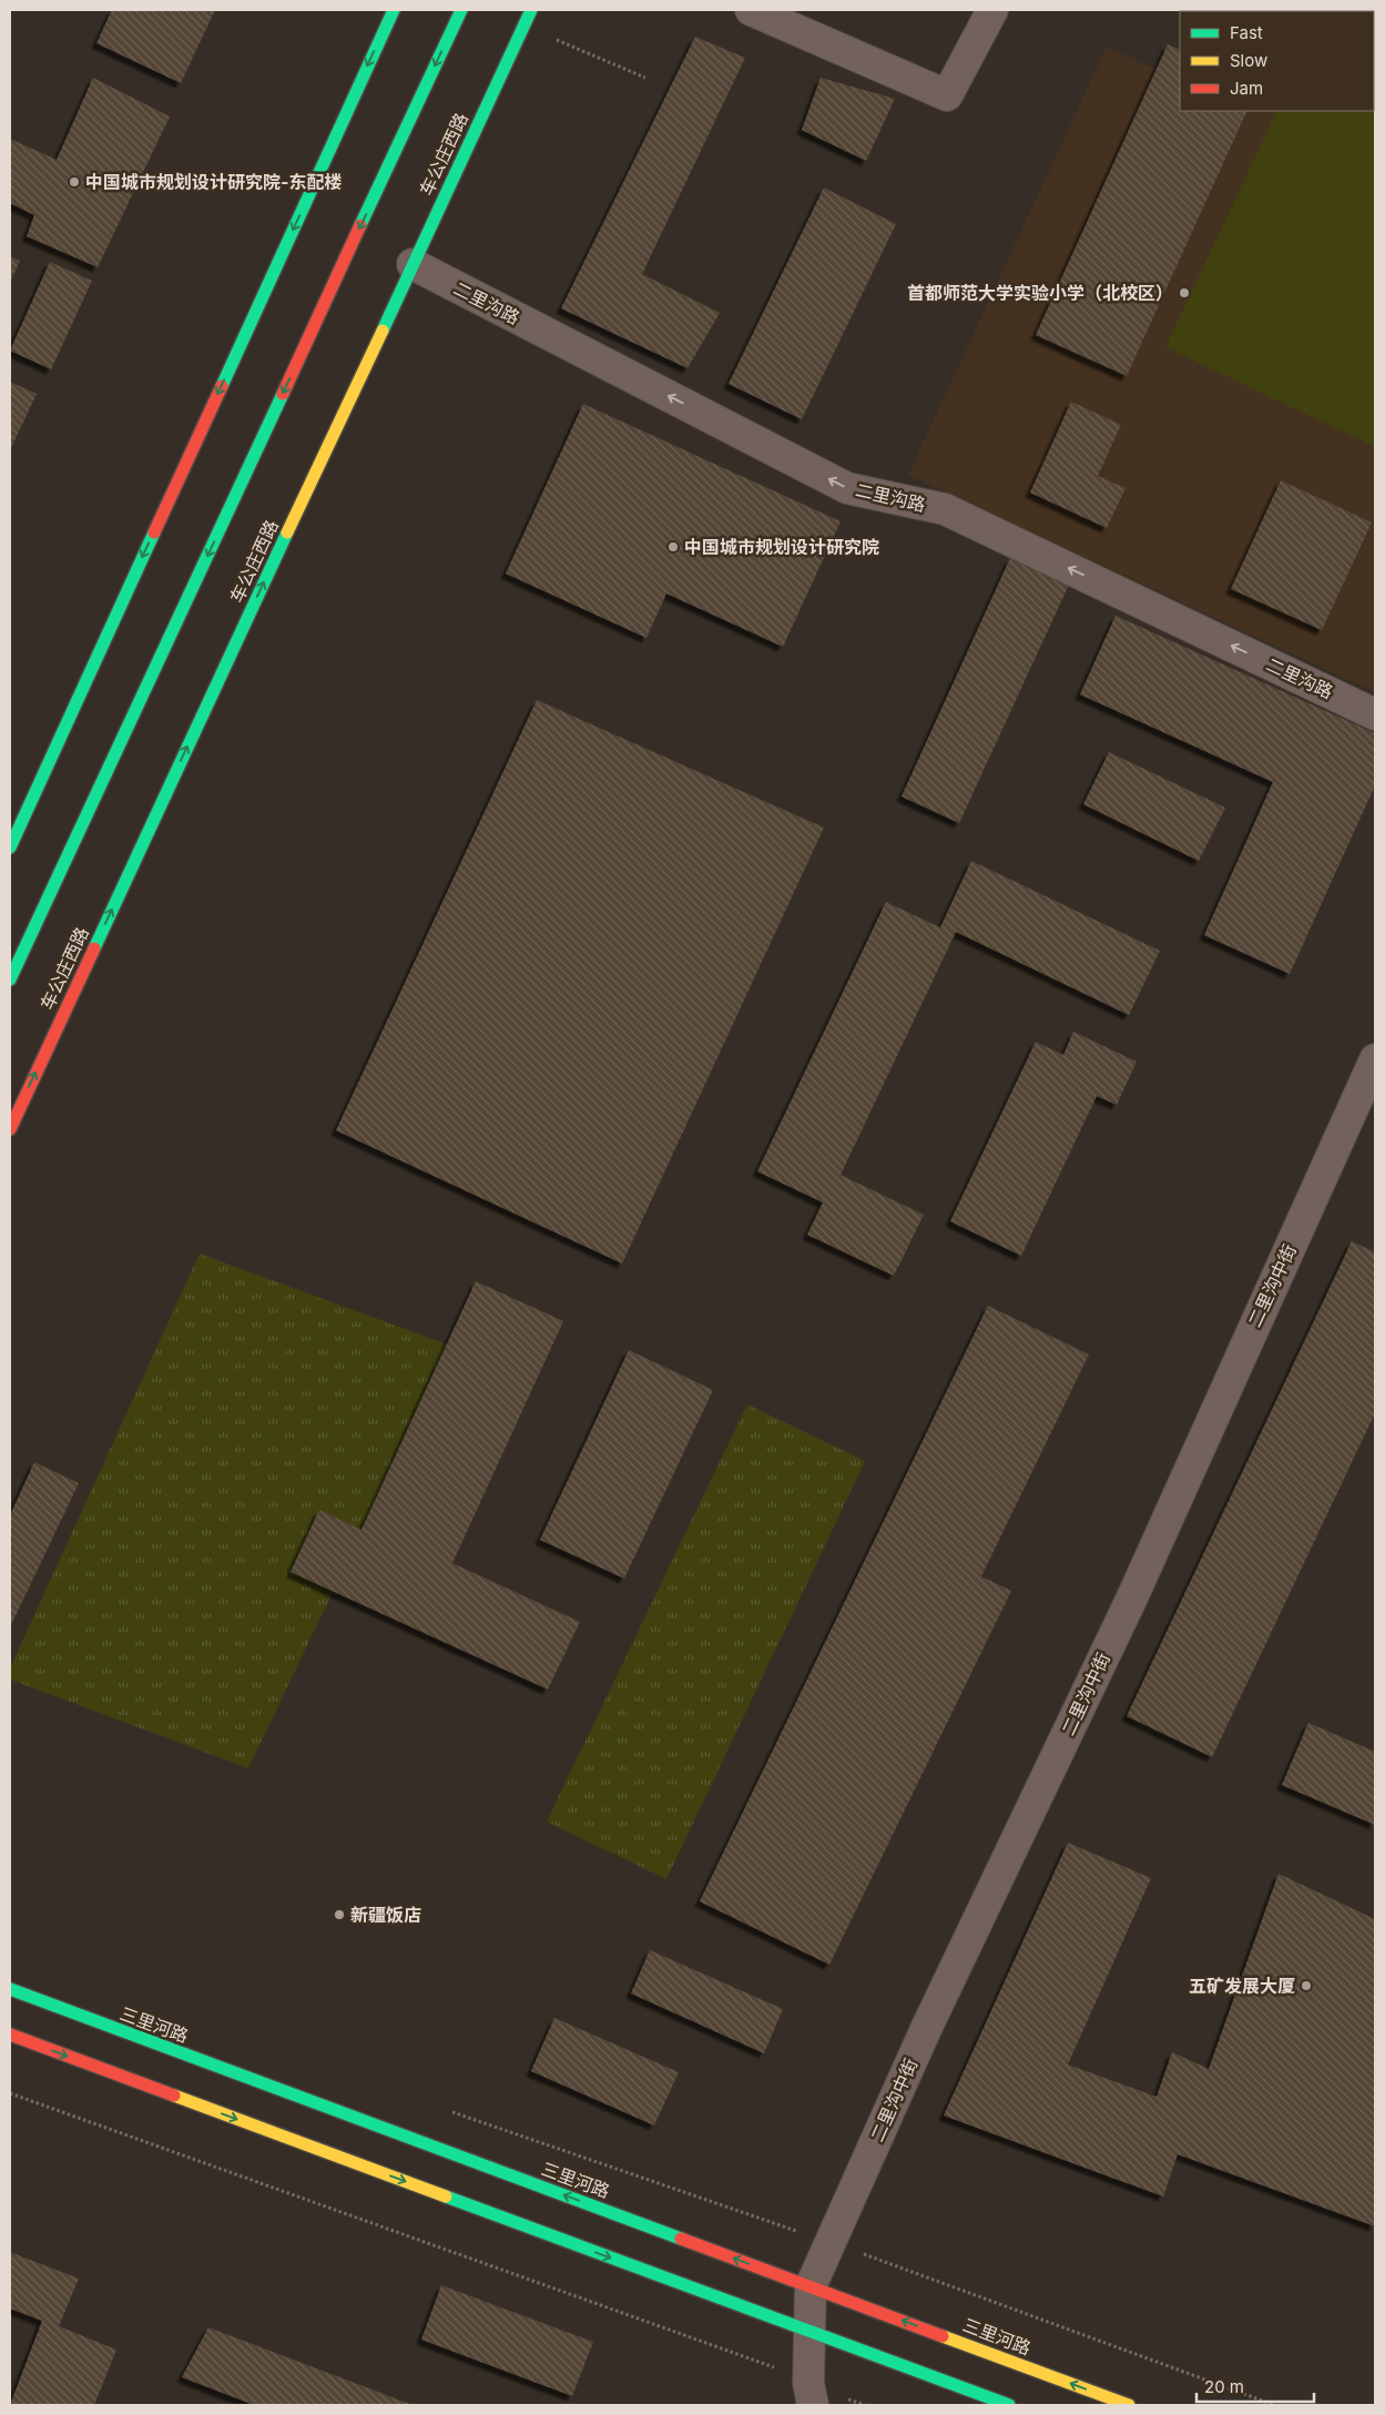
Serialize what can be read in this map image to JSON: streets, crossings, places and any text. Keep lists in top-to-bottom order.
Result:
{
  "streets": {
    "main road": ["车公庄西路", "三里河路"],
    "street": ["二里沟路", "二里沟中街"]
  },
  "crossings": [
    ["车公庄西路", "二里沟路"],
    ["二里沟中街", "三里河路"]
  ],
  "one_way": ["二里沟路"],
  "places": [
    "中国城市规划设计研究院-东配楼",
    "首都师范大学实验小学（北校区）",
    "中国城市规划设计研究院",
    "新疆饭店",
    "五矿发展大厦"
  ],
  "legend": ["Fast", "Slow", "Jam"],
  "scale_bar": "20 m"
}
